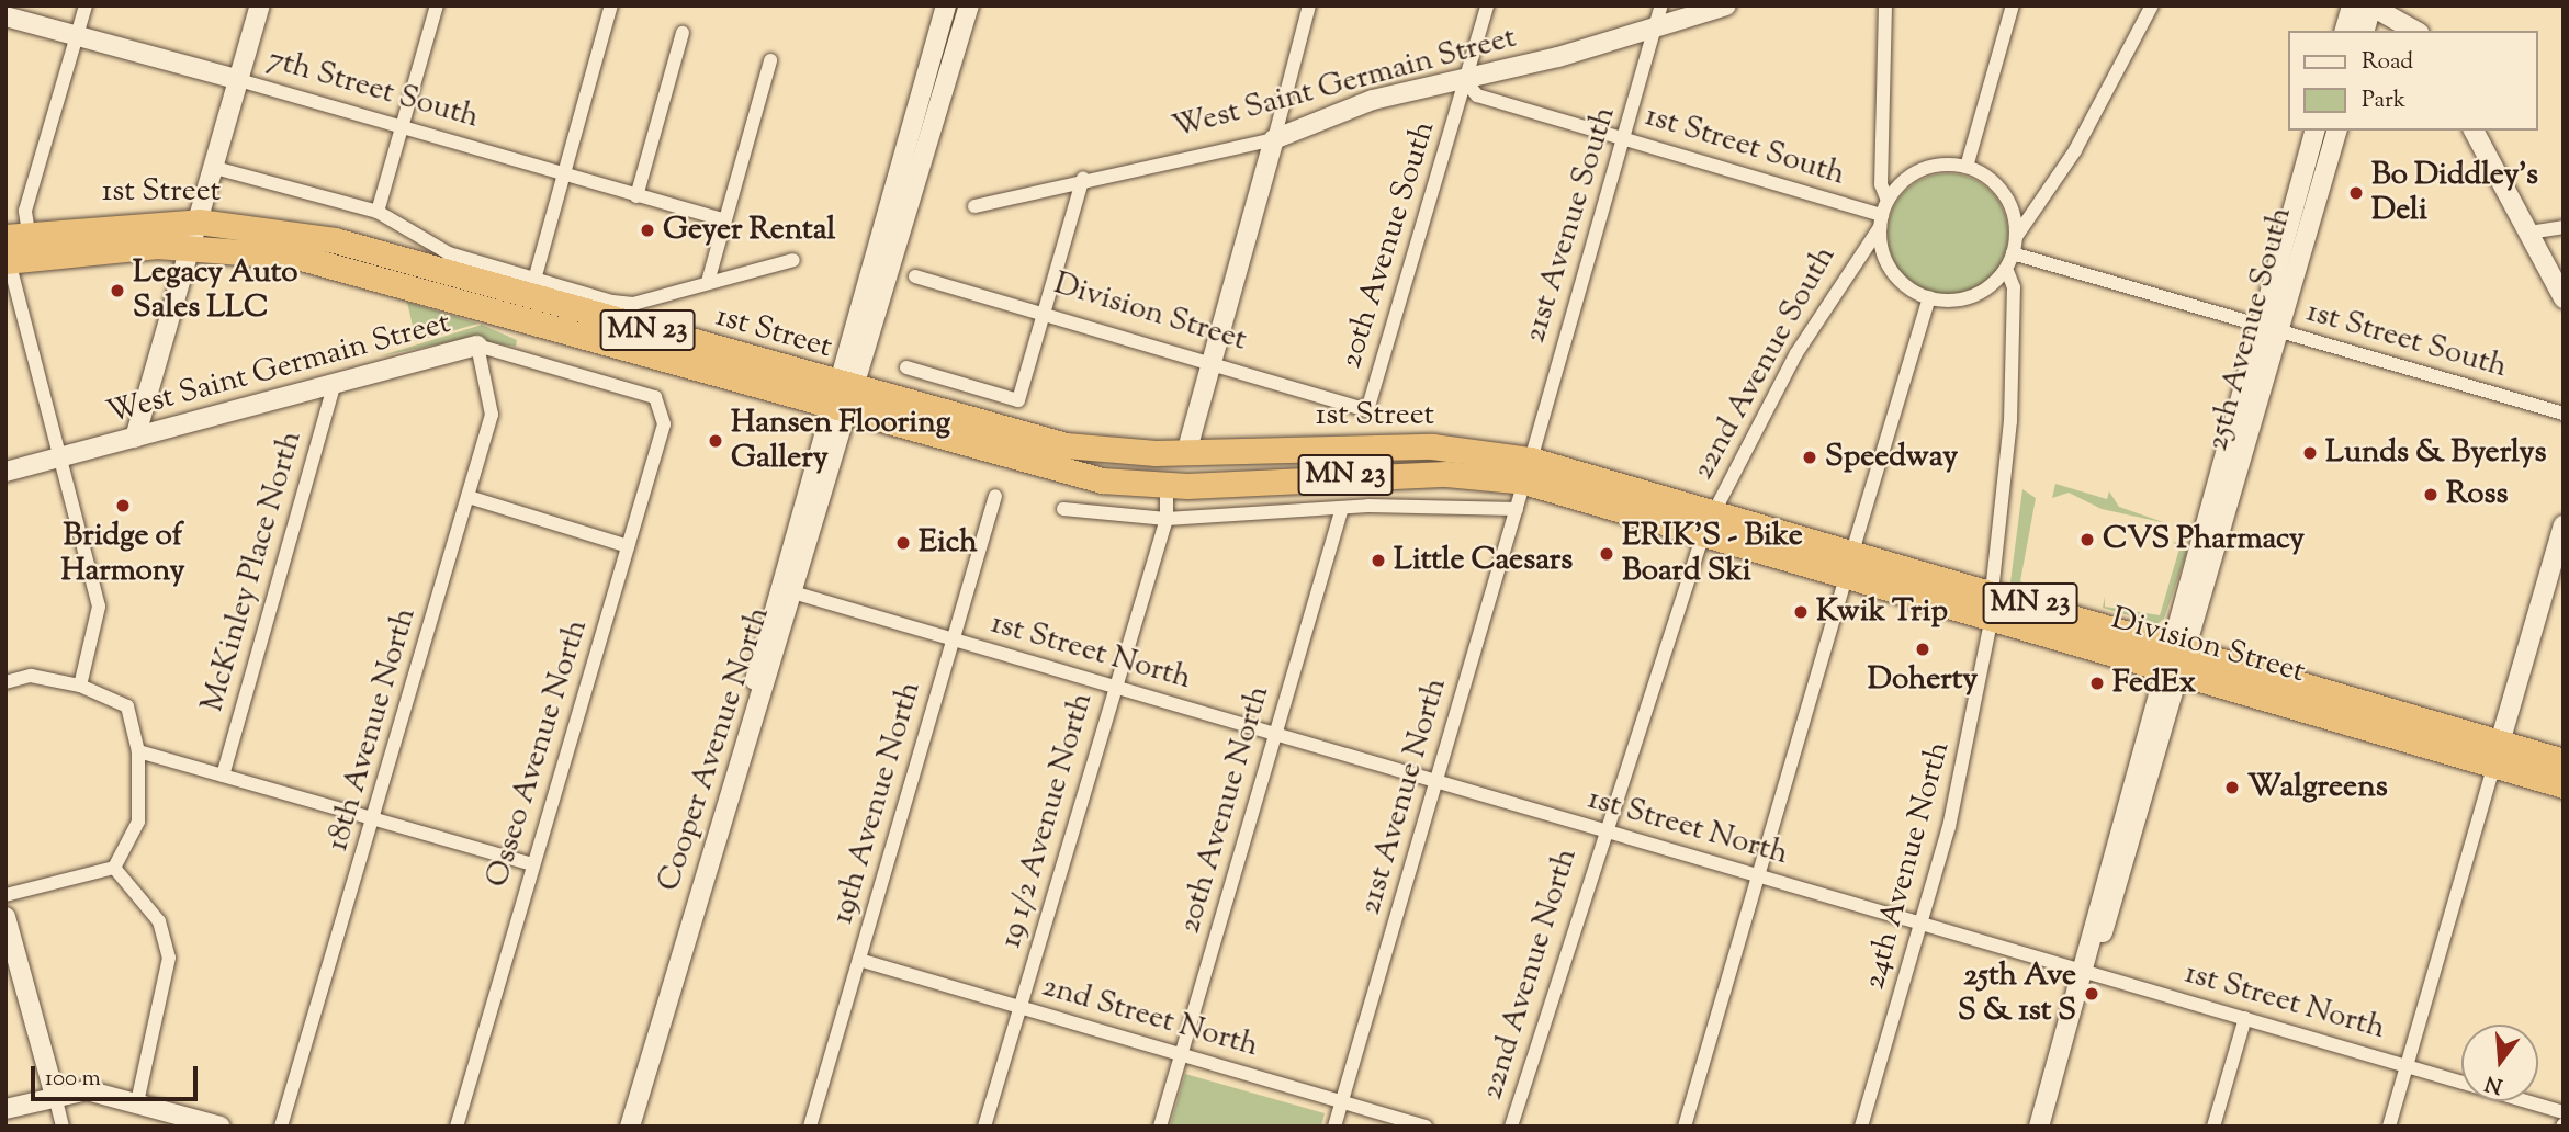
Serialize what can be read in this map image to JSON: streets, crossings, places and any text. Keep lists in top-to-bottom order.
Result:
{
  "streets": {
    "highway": ["1st Street", "Division Street", "MN 23"],
    "street": [
      "West Saint Germain Street",
      "7th Street South",
      "1st Street South",
      "21st Avenue South",
      "20th Avenue South",
      "25th Avenue South",
      "22nd Avenue South",
      "McKinley Place North",
      "1st Street North",
      "18th Avenue North",
      "Cooper Avenue North",
      "Osseo Avenue North",
      "21st Avenue North",
      "19th Avenue North",
      "20th Avenue North",
      "19 1/2 Avenue North",
      "24th Avenue North",
      "22nd Avenue North",
      "2nd Street North"
    ]
  },
  "crossings": [
    ["West Saint Germain Street", "1st Street South"],
    ["West Saint Germain Street", "21st Avenue South"],
    ["West Saint Germain Street", "20th Avenue South"],
    ["West Saint Germain Street", "McKinley Place North"],
    ["West Saint Germain Street", "18th Avenue North"],
    ["West Saint Germain Street", "Osseo Avenue North"],
    ["1st Street South", "21st Avenue South"],
    ["1st Street South", "20th Avenue South"],
    ["1st Street South", "25th Avenue South"],
    ["1st Street South", "22nd Avenue South"],
    ["1st Street South", "24th Avenue North"],
    ["1st Street", "21st Avenue South"],
    ["1st Street", "Division Street"],
    ["1st Street", "Cooper Avenue North"],
    ["1st Street", "21st Avenue North"],
    ["1st Street", "19 1/2 Avenue North"],
    ["21st Avenue South", "Division Street"],
    ["21st Avenue South", "21st Avenue North"],
    ["20th Avenue South", "Division Street"],
    ["Division Street", "25th Avenue South"],
    ["Division Street", "22nd Avenue South"],
    ["Division Street", "21st Avenue North"],
    ["Division Street", "24th Avenue North"],
    ["Division Street", "22nd Avenue North"],
    ["25th Avenue South", "1st Street North"],
    ["22nd Avenue South", "24th Avenue North"],
    ["22nd Avenue South", "22nd Avenue North"],
    ["1st Street North", "Cooper Avenue North"],
    ["1st Street North", "21st Avenue North"],
    ["1st Street North", "19th Avenue North"],
    ["1st Street North", "20th Avenue North"],
    ["1st Street North", "19 1/2 Avenue North"],
    ["1st Street North", "24th Avenue North"],
    ["1st Street North", "22nd Avenue North"],
    ["21st Avenue North", "2nd Street North"],
    ["19th Avenue North", "2nd Street North"],
    ["20th Avenue North", "2nd Street North"],
    ["19 1/2 Avenue North", "2nd Street North"]
  ],
  "places": [
    "Bo Diddley's Deli",
    "Geyer Rental",
    "Legacy Auto Sales LLC",
    "Hansen Flooring Gallery",
    "Lunds & Byerlys",
    "Speedway",
    "Ross",
    "Bridge of Harmony",
    "CVS Pharmacy",
    "Eich",
    "ERIK'S - Bike Board Ski",
    "Little Caesars",
    "Kwik Trip",
    "Doherty",
    "FedEx",
    "Walgreens",
    "25th Ave S & 1st S"
  ],
  "legend": ["Road", "Park"],
  "scale_bar": "100 m",
  "north": "bottom"
}
